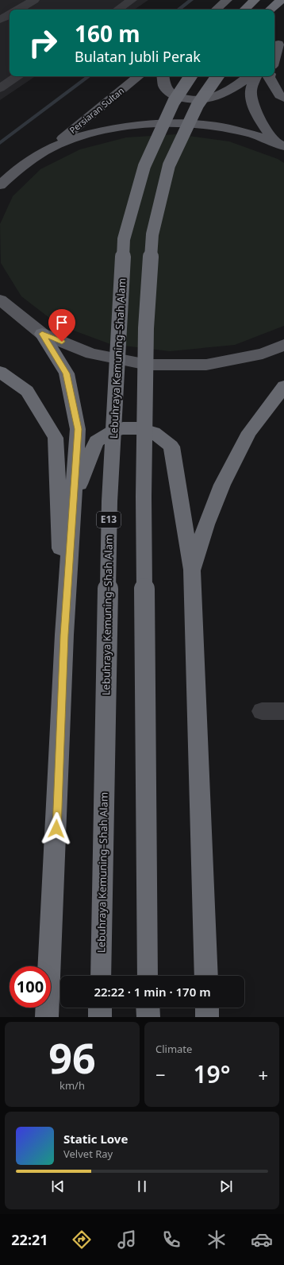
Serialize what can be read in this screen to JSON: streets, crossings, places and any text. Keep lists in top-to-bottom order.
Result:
{
  "streets": {
    "highway": ["Lebuhraya Kemuning–Shah Alam", "E13"],
    "main road": ["Persiaran Sultan"]
  },
  "page": {
    "turn": ["160 m", "Bulatan Jubli Perak"],
    "limit": "100",
    "trip": "22:22 · 1 min · 170 m",
    "tile": [
      ["96", "km/h"],
      "Climate"
    ],
    "heat": ["−", "19°", "+"],
    "song": ["Static Love", "Velvet Ray"],
    "tabs": "22:21"
  }
}
